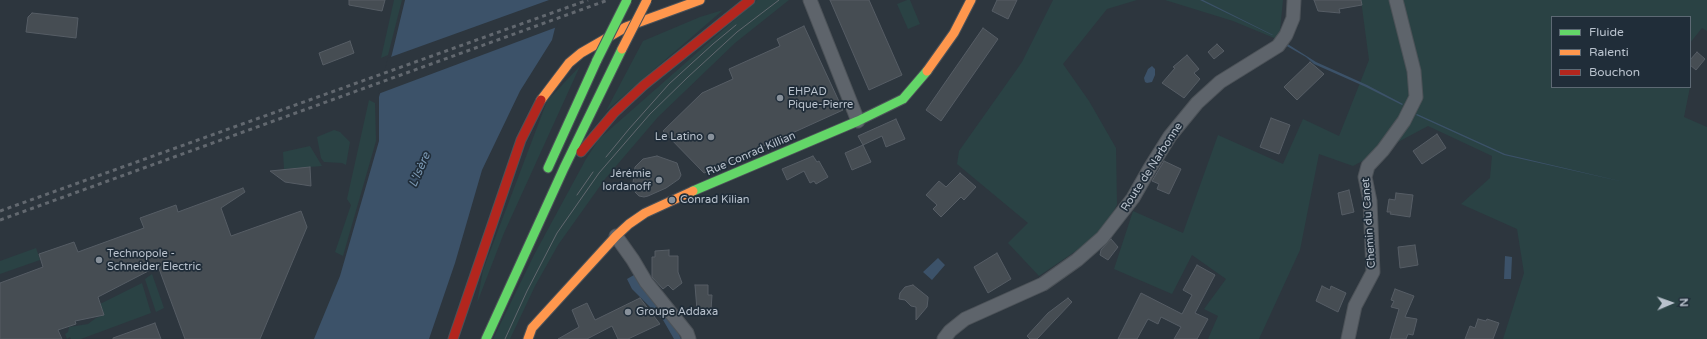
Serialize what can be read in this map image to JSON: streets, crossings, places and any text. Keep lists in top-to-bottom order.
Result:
{
  "streets": {
    "main road": ["Rue Conrad Killian"],
    "street": ["Route de Narbonne", "Chemin du Canet"]
  },
  "water": ["L'Isère"],
  "places": [
    "EHPAD Pique-Pierre",
    "Le Latino",
    "Jérémie Iordanoff",
    "Conrad Kilian",
    "Technopole - Schneider Electric",
    "Groupe Addaxa"
  ],
  "legend": ["Fluide", "Ralenti", "Bouchon"],
  "north": "right"
}
